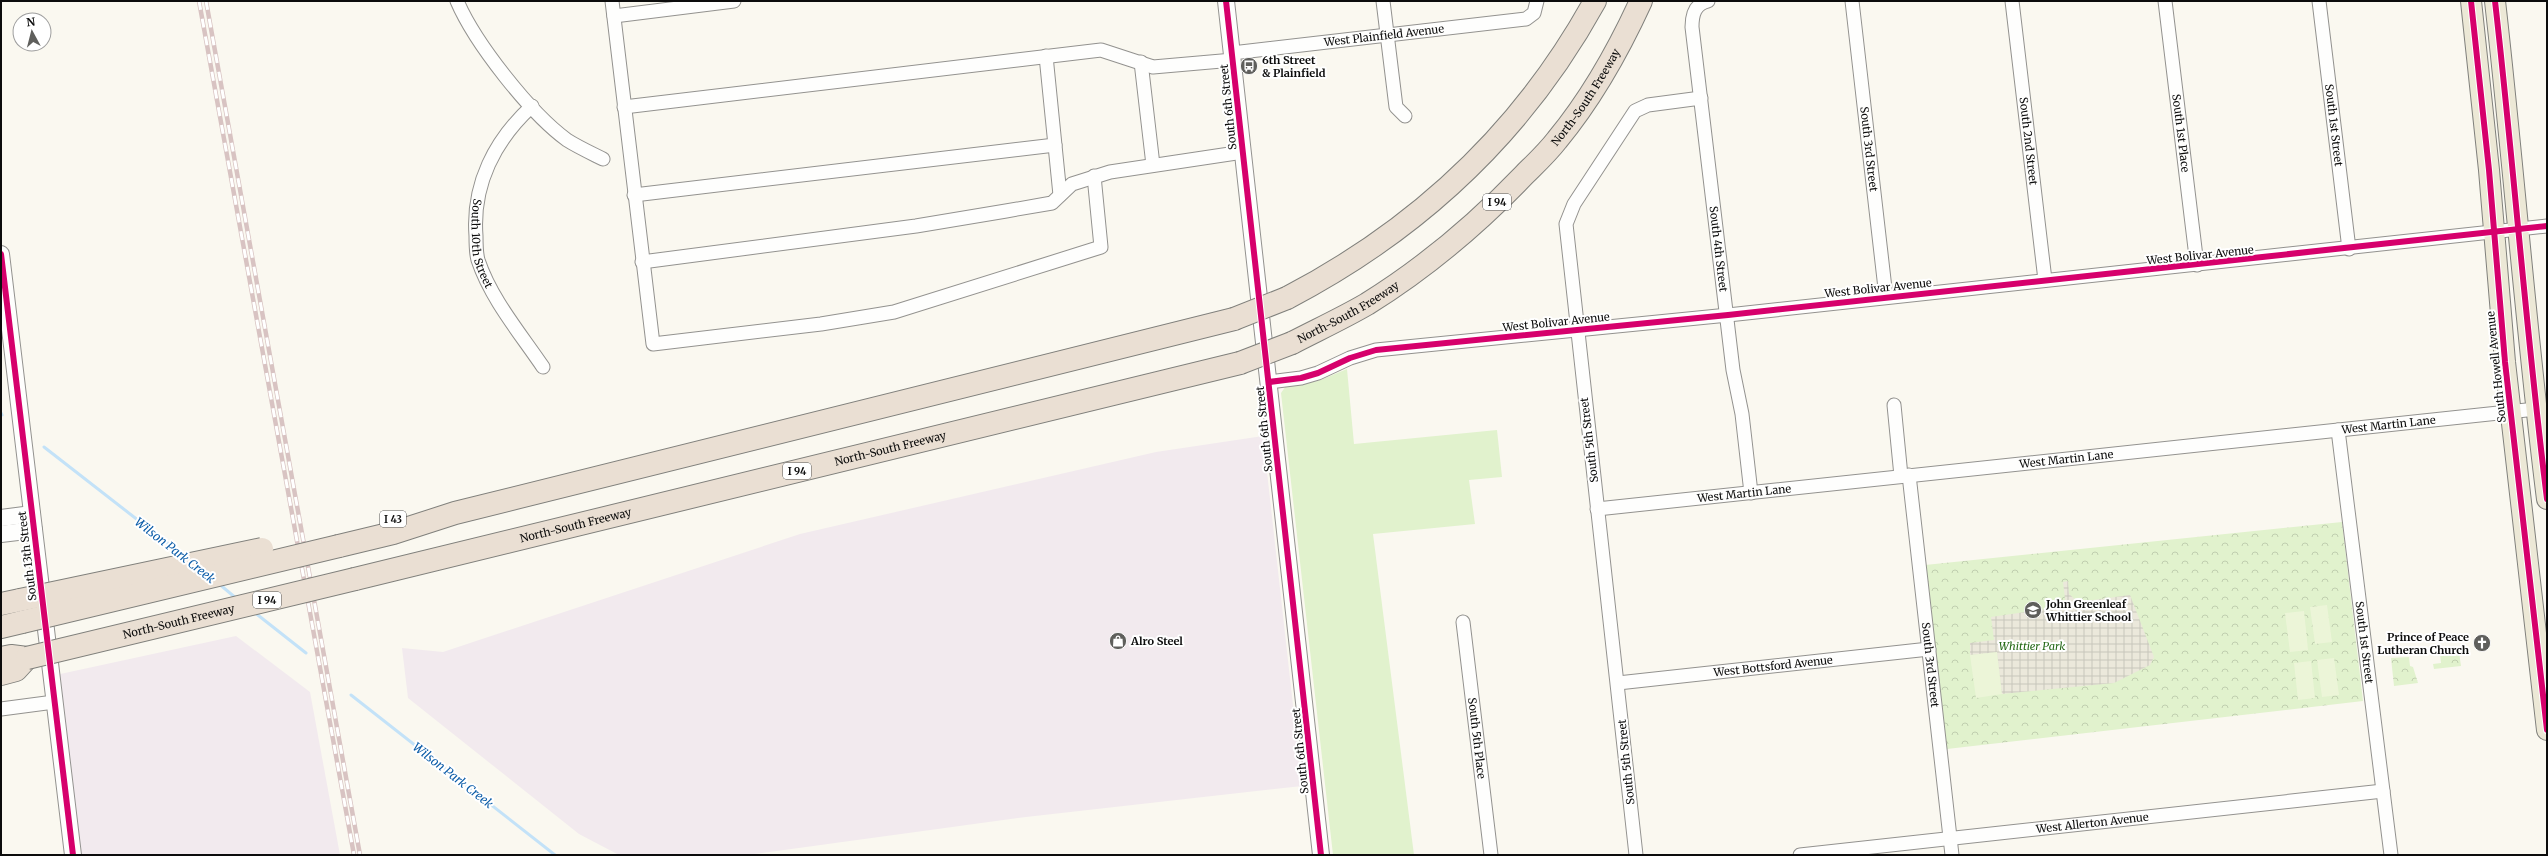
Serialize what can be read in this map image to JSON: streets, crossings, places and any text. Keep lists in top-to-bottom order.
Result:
{
  "streets": {
    "highway": ["North-South Freeway", "I 94"],
    "main road": ["South Howell Avenue"],
    "street": [
      "West Plainfield Avenue",
      "South 6th Street",
      "South 1st Street",
      "South 1st Place",
      "South 2nd Street",
      "South 3rd Street",
      "South 10th Street",
      "South 4th Street",
      "West Bolivar Avenue",
      "West Martin Lane",
      "South 5th Street",
      "South 13th Street",
      "West Bottsford Avenue",
      "South 5th Place",
      "West Allerton Avenue"
    ]
  },
  "crossings": [
    ["West Plainfield Avenue", "South 6th Street"],
    ["South 6th Street", "West Bolivar Avenue"],
    ["South 1st Street", "West Bolivar Avenue"],
    ["South 1st Street", "West Martin Lane"],
    ["South 1st Street", "West Allerton Avenue"],
    ["South 1st Place", "West Bolivar Avenue"],
    ["South 2nd Street", "West Bolivar Avenue"],
    ["South 3rd Street", "West Bolivar Avenue"],
    ["South 3rd Street", "West Martin Lane"],
    ["South 3rd Street", "West Bottsford Avenue"],
    ["South 3rd Street", "West Allerton Avenue"],
    ["South 4th Street", "West Bolivar Avenue"],
    ["South 4th Street", "West Martin Lane"],
    ["South 4th Street", "South 5th Street"],
    ["West Bolivar Avenue", "South Howell Avenue"],
    ["West Bolivar Avenue", "South 5th Street"],
    ["South Howell Avenue", "West Martin Lane"],
    ["West Martin Lane", "South 5th Street"],
    ["South 5th Street", "West Bottsford Avenue"]
  ],
  "water": ["Wilson Park Creek"],
  "parks": ["Whittier Park"],
  "places": {
    "bus stop": ["6th Street & Plainfield"],
    "school or university": ["John Greenleaf Whittier School"],
    "shop": ["Alro Steel"],
    "church": ["Prince of Peace Lutheran Church"]
  },
  "north": "top"
}
